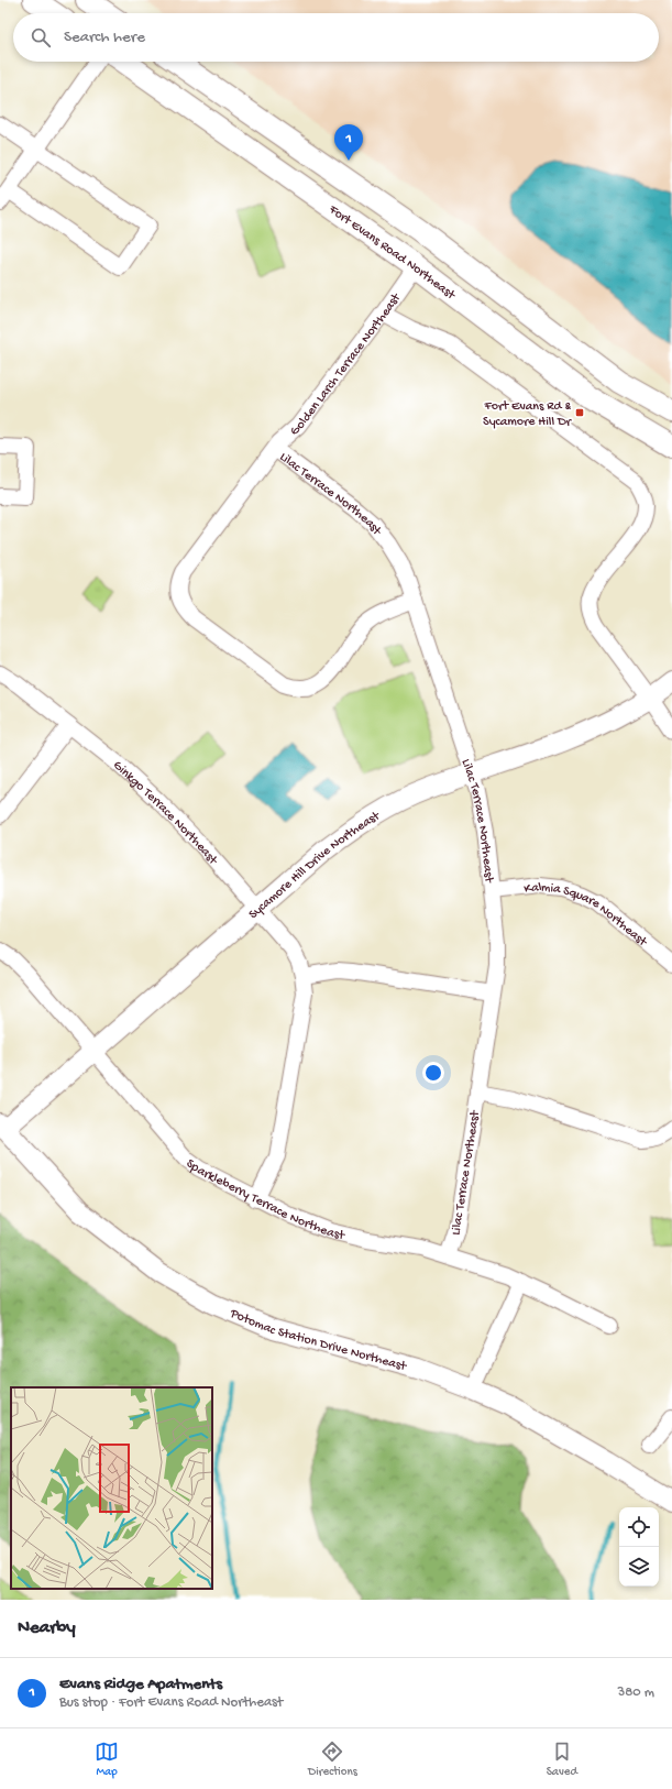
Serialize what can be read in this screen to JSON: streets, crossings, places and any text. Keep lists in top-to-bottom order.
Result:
{
  "streets": {
    "main road": ["Fort Evans Road Northeast"],
    "street": [
      "Golden Larch Terrace Northeast",
      "Lilac Terrace Northeast",
      "Ginkgo Terrace Northeast",
      "Sycamore Hill Drive Northeast",
      "Kalmia Square Northeast",
      "Sparkleberry Terrace Northeast",
      "Potomac Station Drive Northeast"
    ]
  },
  "crossings": [
    ["Fort Evans Road Northeast", "Golden Larch Terrace Northeast"],
    ["Golden Larch Terrace Northeast", "Lilac Terrace Northeast"],
    ["Lilac Terrace Northeast", "Sycamore Hill Drive Northeast"],
    ["Lilac Terrace Northeast", "Kalmia Square Northeast"],
    ["Lilac Terrace Northeast", "Sparkleberry Terrace Northeast"],
    ["Ginkgo Terrace Northeast", "Sycamore Hill Drive Northeast"],
    ["Ginkgo Terrace Northeast", "Sparkleberry Terrace Northeast"],
    ["Sycamore Hill Drive Northeast", "Sparkleberry Terrace Northeast"],
    ["Sycamore Hill Drive Northeast", "Potomac Station Drive Northeast"]
  ],
  "places": {
    "transit": ["Fort Evans Rd & Sycamore Hill Dr"]
  },
  "page": {
    "search": "Search here",
    "pins": "1",
    "heading": "Nearby",
    "list": [
      {
        "mark": "1",
        "name": "Evans Ridge Apatments",
        "note": "Bus stop · Fort Evans Road Northeast",
        "value": "380 m"
      }
    ],
    "nav": ["Map", "Directions", "Saved"]
  }
}
